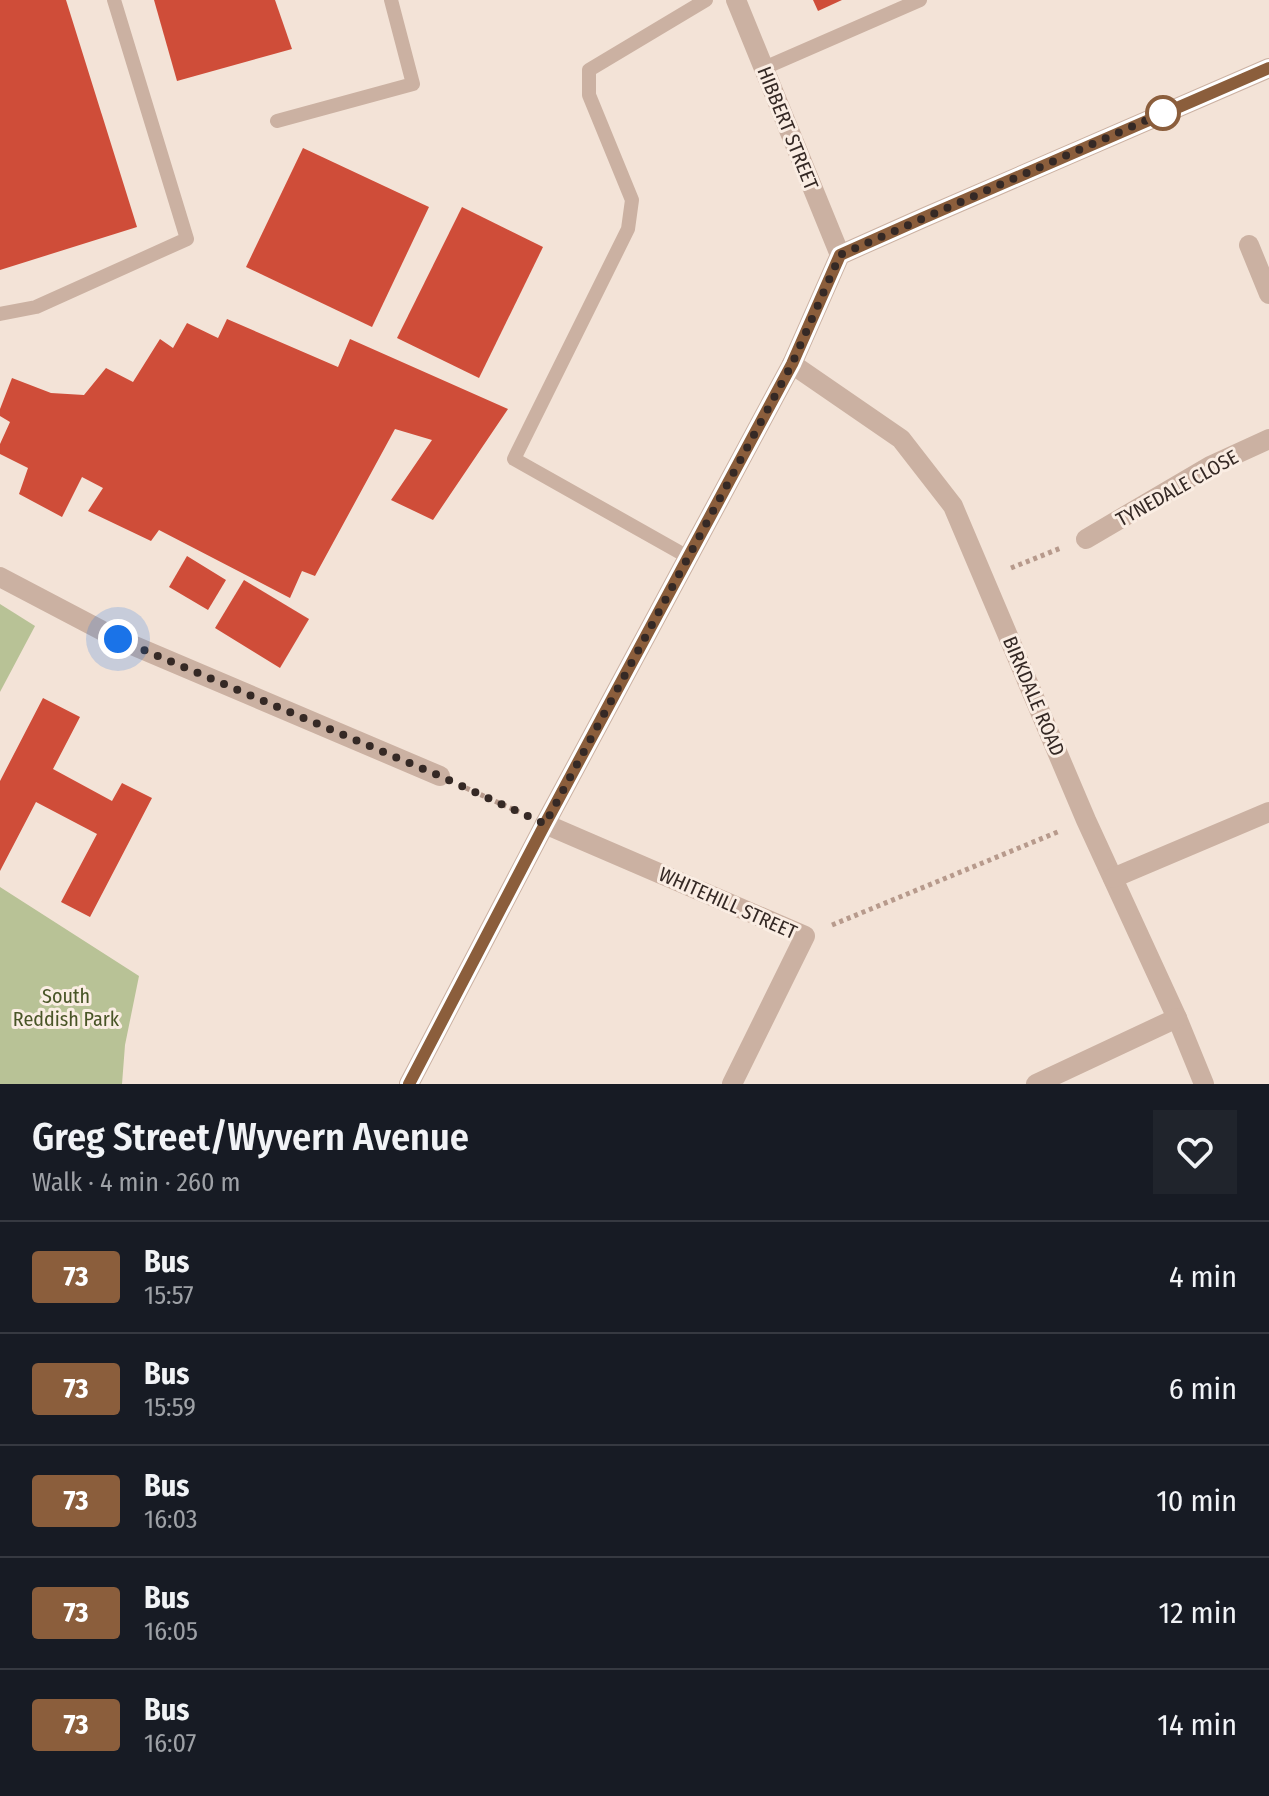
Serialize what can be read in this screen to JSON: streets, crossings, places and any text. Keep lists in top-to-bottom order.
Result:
{
  "streets": {
    "street": [
      "HIBBERT STREET",
      "TYNEDALE CLOSE",
      "BIRKDALE ROAD",
      "WHITEHILL STREET"
    ]
  },
  "parks": ["South Reddish Park"],
  "lines": ["bus line 73"],
  "page": {
    "heading": ["Greg Street/Wyvern Avenue", "Walk · 4 min · 260 m"],
    "list": [
      {
        "mark": "73",
        "name": "Bus",
        "note": "15:57",
        "value": "4 min"
      },
      {
        "mark": "73",
        "name": "Bus",
        "note": "15:59",
        "value": "6 min"
      },
      {
        "mark": "73",
        "name": "Bus",
        "note": "16:03",
        "value": "10 min"
      },
      {
        "mark": "73",
        "name": "Bus",
        "note": "16:05",
        "value": "12 min"
      },
      {
        "mark": "73",
        "name": "Bus",
        "note": "16:07",
        "value": "14 min"
      }
    ]
  }
}
